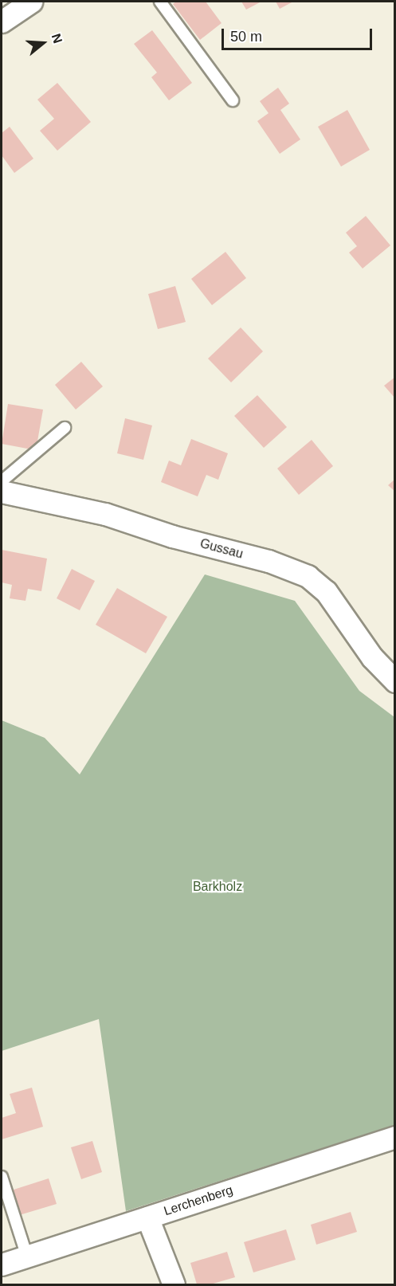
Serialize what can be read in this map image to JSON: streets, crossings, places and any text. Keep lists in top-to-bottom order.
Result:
{
  "streets": {
    "street": ["Gussau", "Lerchenberg"]
  },
  "parks": ["Barkholz"],
  "scale_bar": "50 m",
  "north": "right"
}
